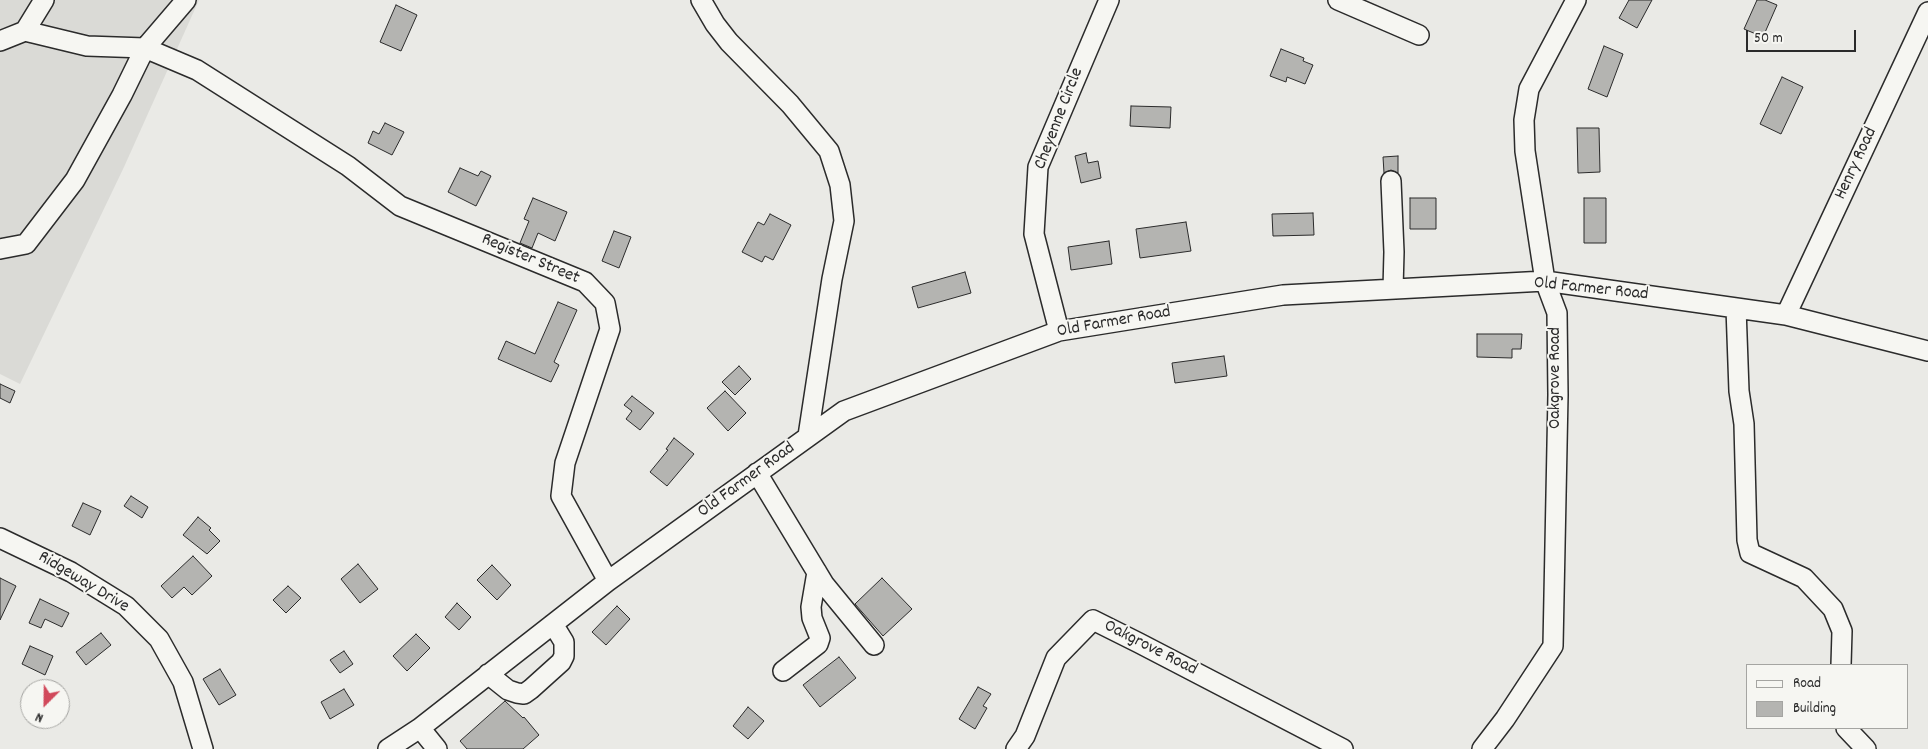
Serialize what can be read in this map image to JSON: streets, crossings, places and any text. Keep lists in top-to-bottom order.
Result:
{
  "streets": {
    "street": [
      "Cheyenne Circle",
      "Henry Road",
      "Register Street",
      "Old Farmer Road",
      "Oakgrove Road",
      "Ridgeway Drive"
    ]
  },
  "crossings": [
    ["Cheyenne Circle", "Old Farmer Road"],
    ["Henry Road", "Old Farmer Road"],
    ["Register Street", "Old Farmer Road"],
    ["Old Farmer Road", "Oakgrove Road"]
  ],
  "legend": ["Road", "Building"],
  "scale_bar": "50 m",
  "north": "bottom left"
}
